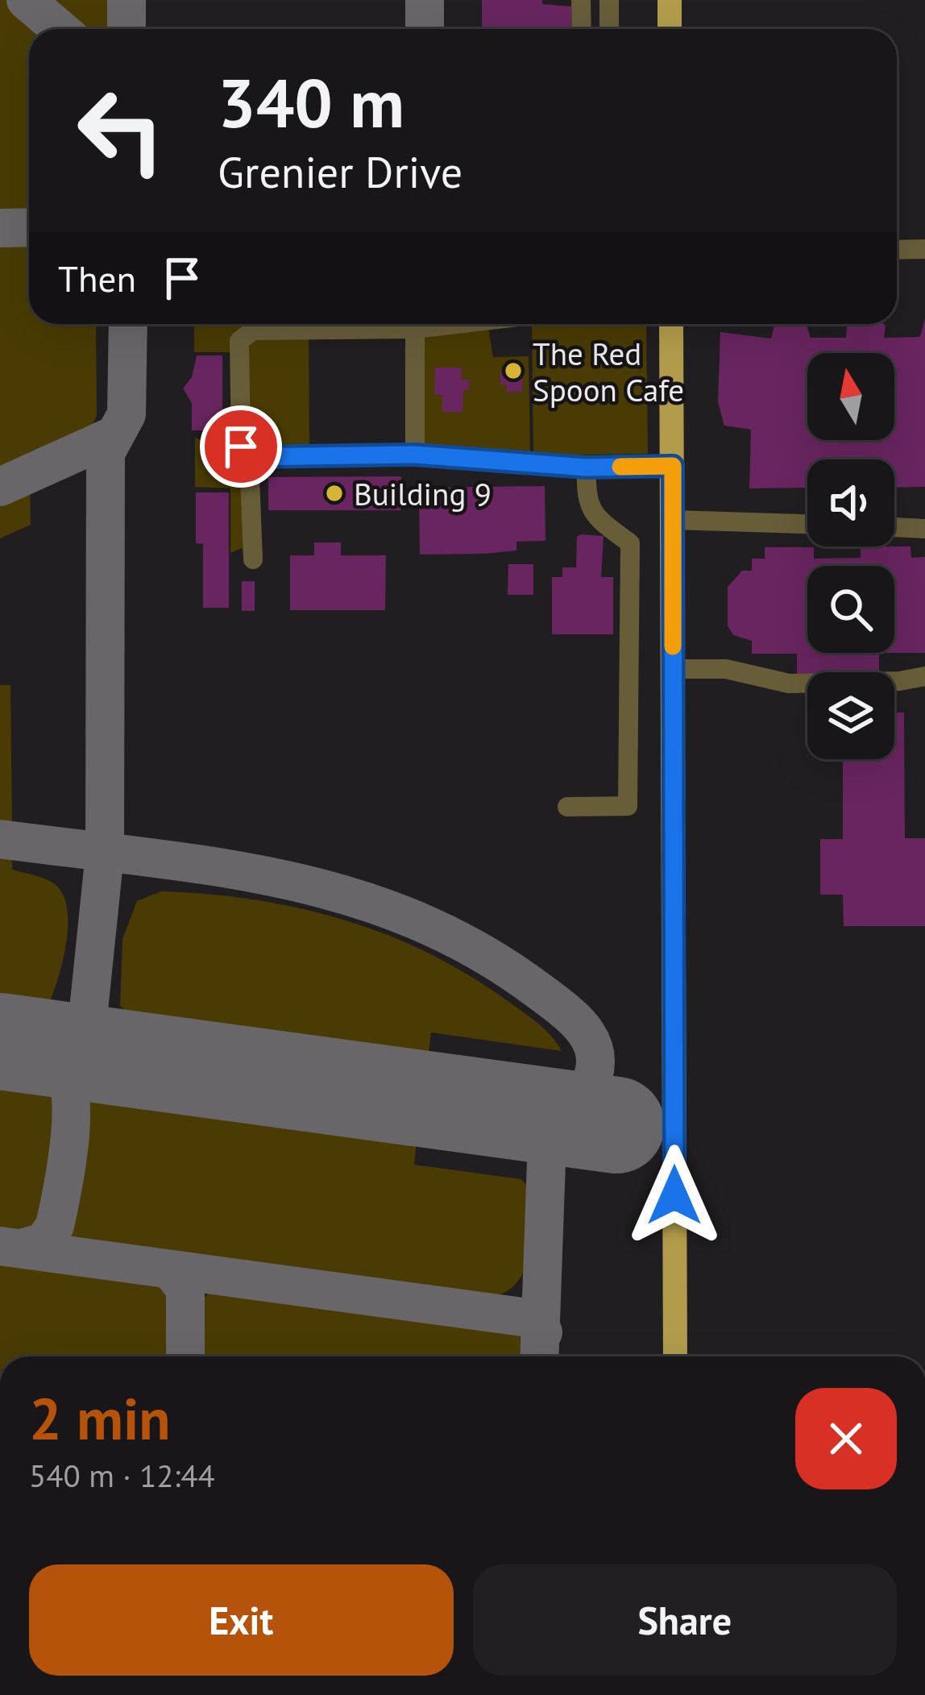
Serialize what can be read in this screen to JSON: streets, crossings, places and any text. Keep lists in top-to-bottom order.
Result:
{
  "places": ["The Red Spoon Cafe", "Building 9"],
  "north": "top",
  "page": {
    "turn": ["340 m", "Grenier Drive"],
    "then": "Then",
    "heading": ["2 min", "540 m · 12:44"],
    "buttons": ["Exit", "Share"]
  }
}
